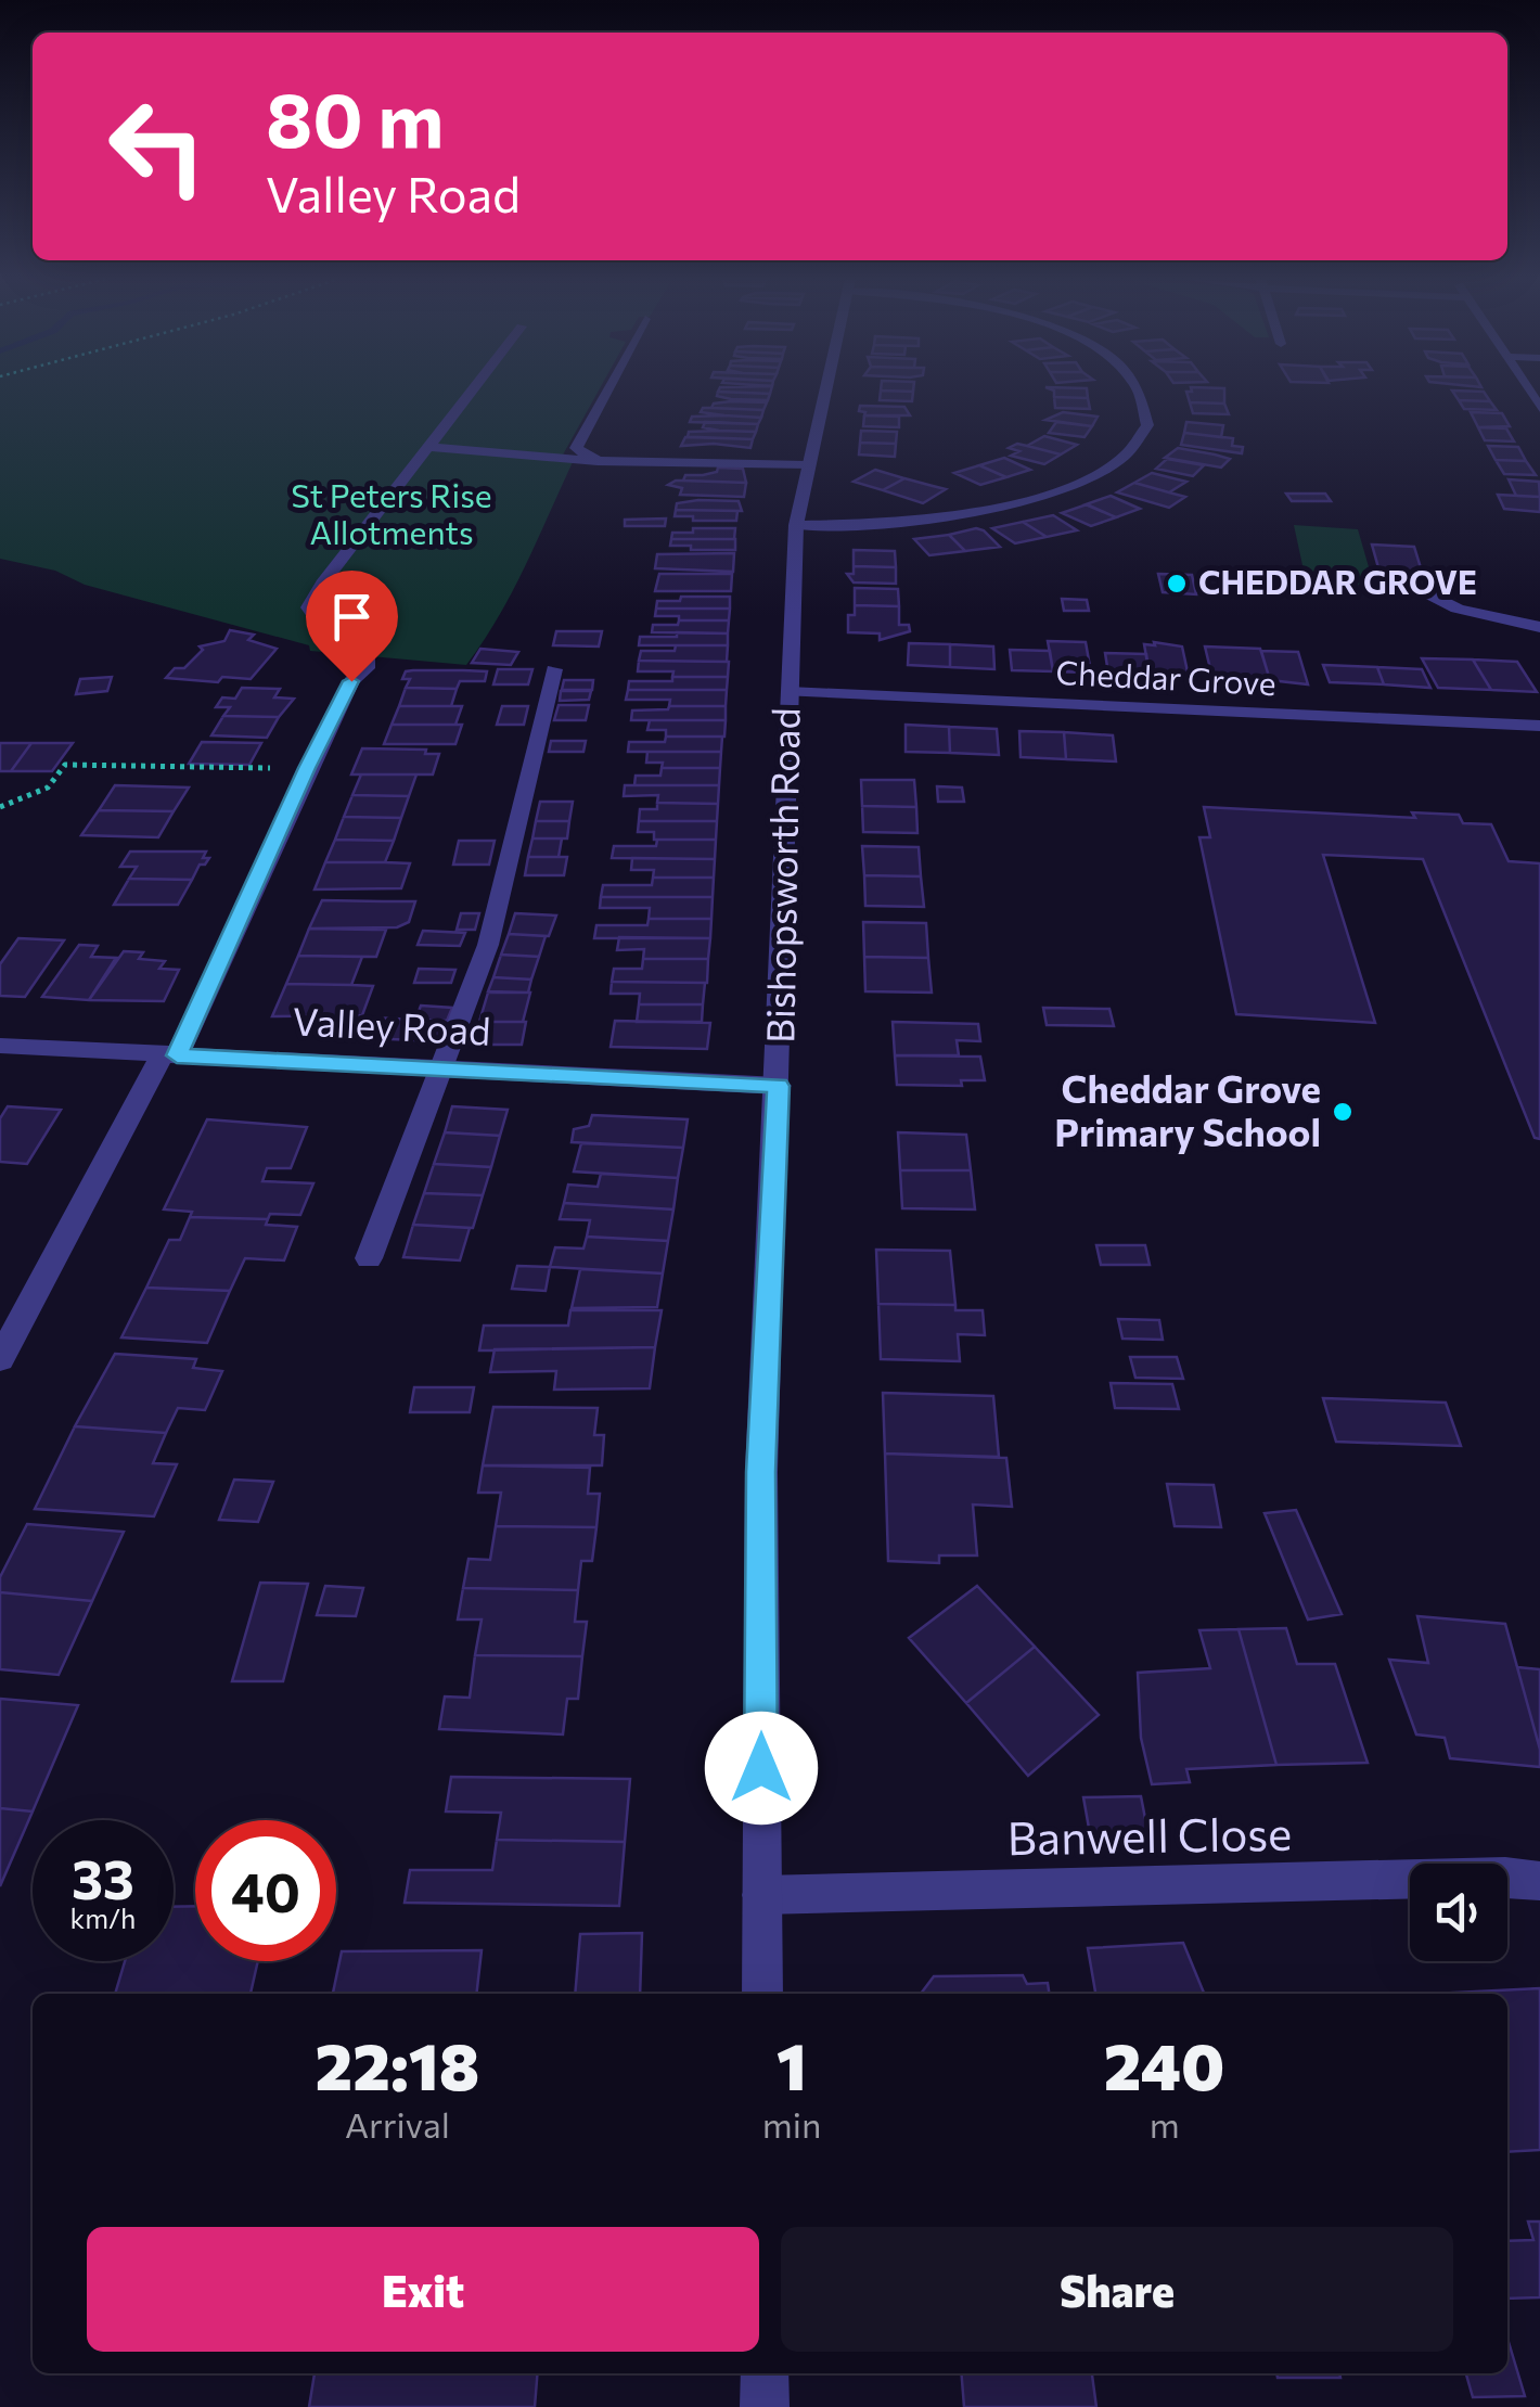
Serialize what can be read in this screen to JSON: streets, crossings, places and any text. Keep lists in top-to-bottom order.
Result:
{
  "streets": {
    "street": [
      "Cheddar Grove",
      "Bishopsworth Road",
      "Valley Road",
      "Banwell Close"
    ]
  },
  "crossings": [
    ["Cheddar Grove", "Bishopsworth Road"],
    ["Bishopsworth Road", "Valley Road"],
    ["Bishopsworth Road", "Banwell Close"]
  ],
  "parks": ["St Peters Rise Allotments"],
  "places": ["CHEDDAR GROVE", "Cheddar Grove Primary School"],
  "page": {
    "turn": ["80 m", "Valley Road"],
    "speed": "33 km/h",
    "limit": "40",
    "eta": [
      "22:18",
      "Arrival",
      "1",
      "min",
      "240",
      "m"
    ],
    "buttons": ["Exit", "Share"]
  }
}
